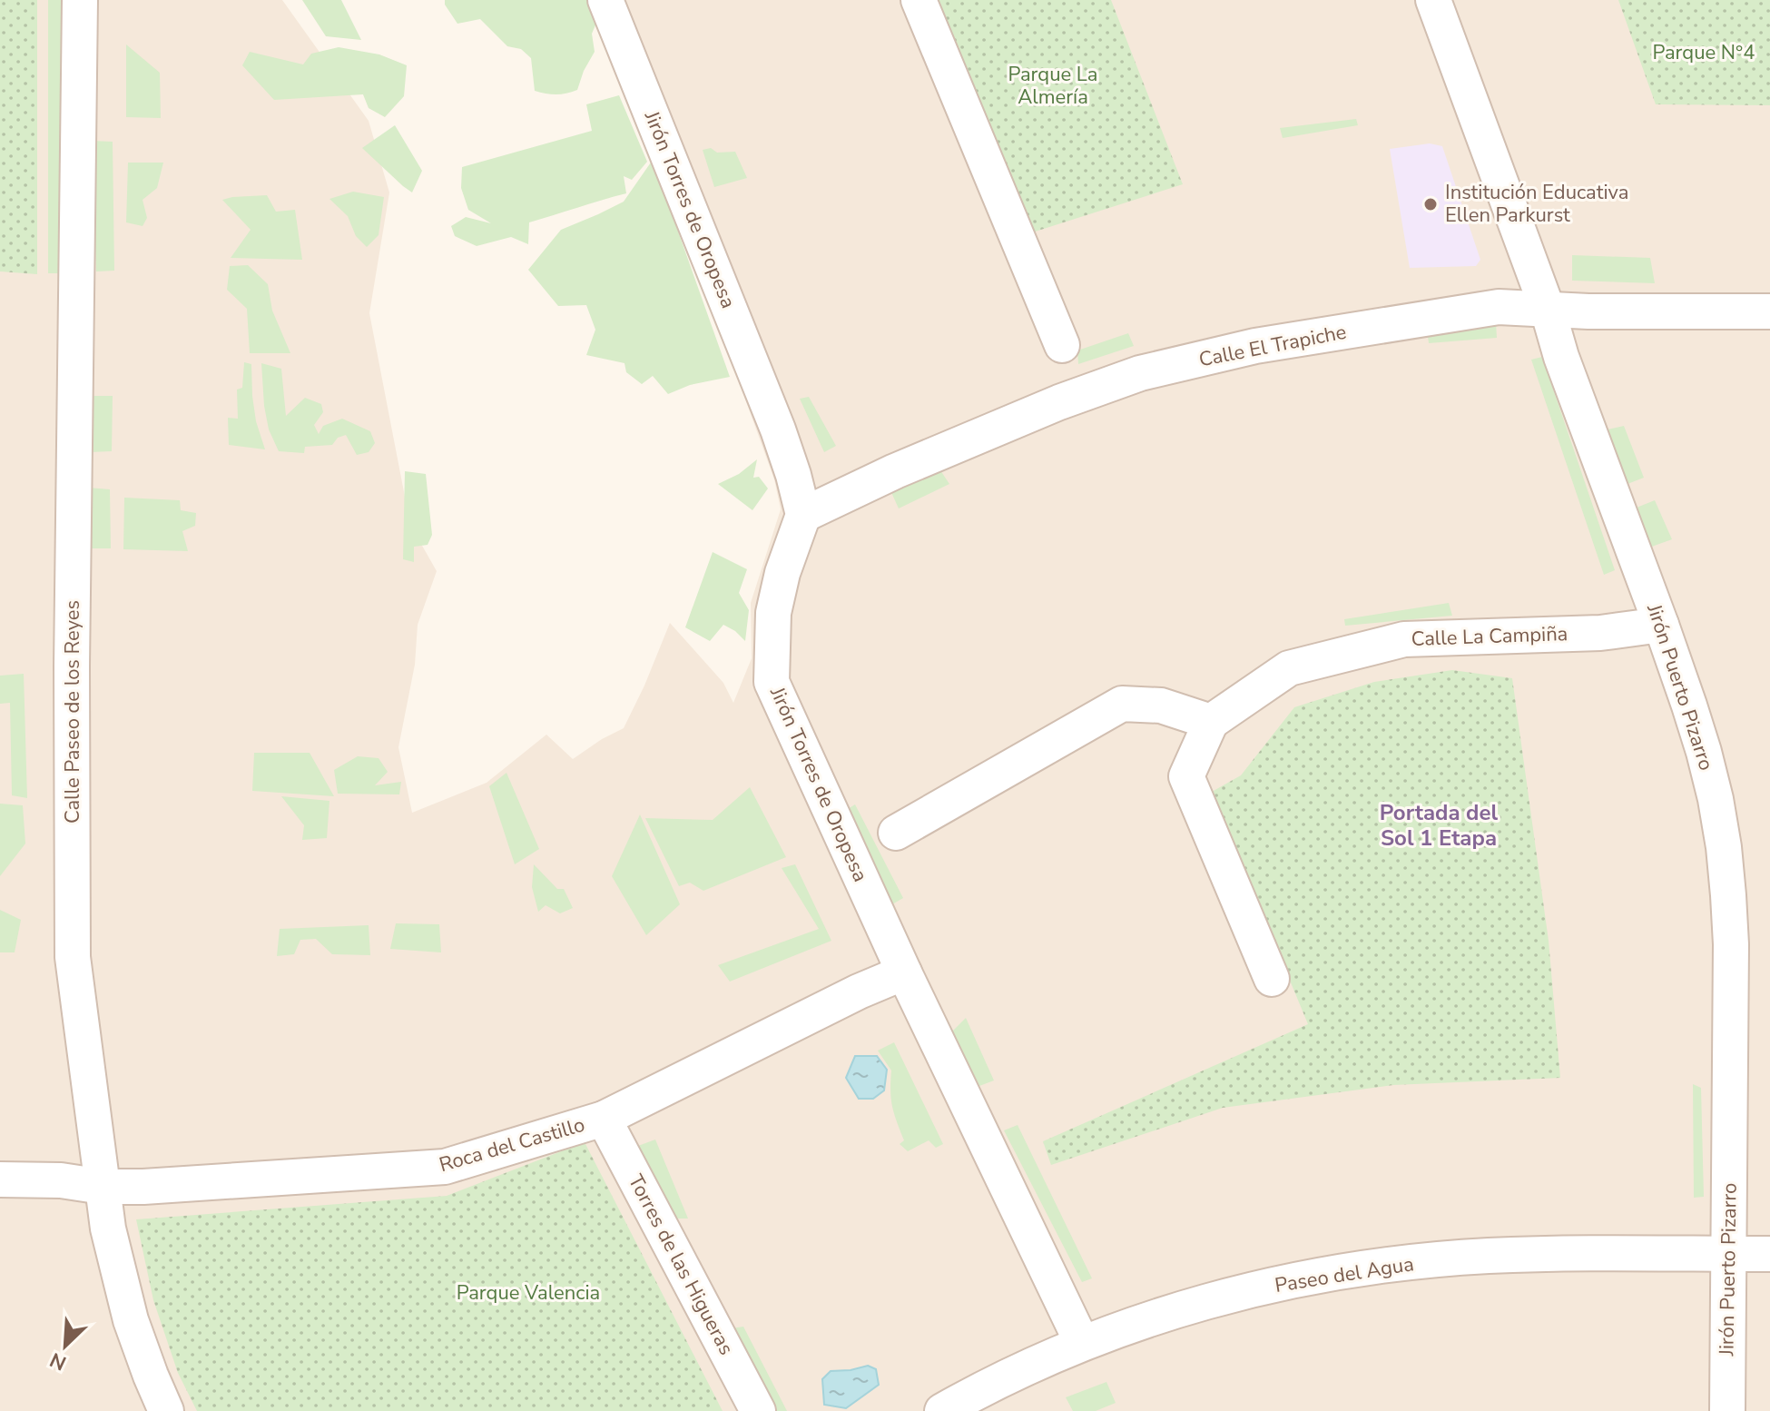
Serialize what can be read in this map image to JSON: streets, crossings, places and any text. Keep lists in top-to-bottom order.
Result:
{
  "streets": {
    "street": [
      "Jirón Torres de Oropesa",
      "Calle El Trapiche",
      "Calle La Campiña",
      "Jirón Puerto Pizarro",
      "Calle Paseo de los Reyes",
      "Roca del Castillo",
      "Torres de las Higueras",
      "Paseo del Agua"
    ]
  },
  "crossings": [
    ["Jirón Torres de Oropesa", "Calle El Trapiche"],
    ["Jirón Torres de Oropesa", "Roca del Castillo"],
    ["Jirón Torres de Oropesa", "Paseo del Agua"],
    ["Calle El Trapiche", "Jirón Puerto Pizarro"],
    ["Calle La Campiña", "Jirón Puerto Pizarro"],
    ["Jirón Puerto Pizarro", "Paseo del Agua"],
    ["Calle Paseo de los Reyes", "Roca del Castillo"],
    ["Roca del Castillo", "Torres de las Higueras"]
  ],
  "districts": ["Portada del Sol 1 Etapa"],
  "parks": ["Parque N°4", "Parque La Almería", "Parque Valencia"],
  "places": ["Institución Educativa Ellen Parkurst"],
  "north": "bottom left"
}
